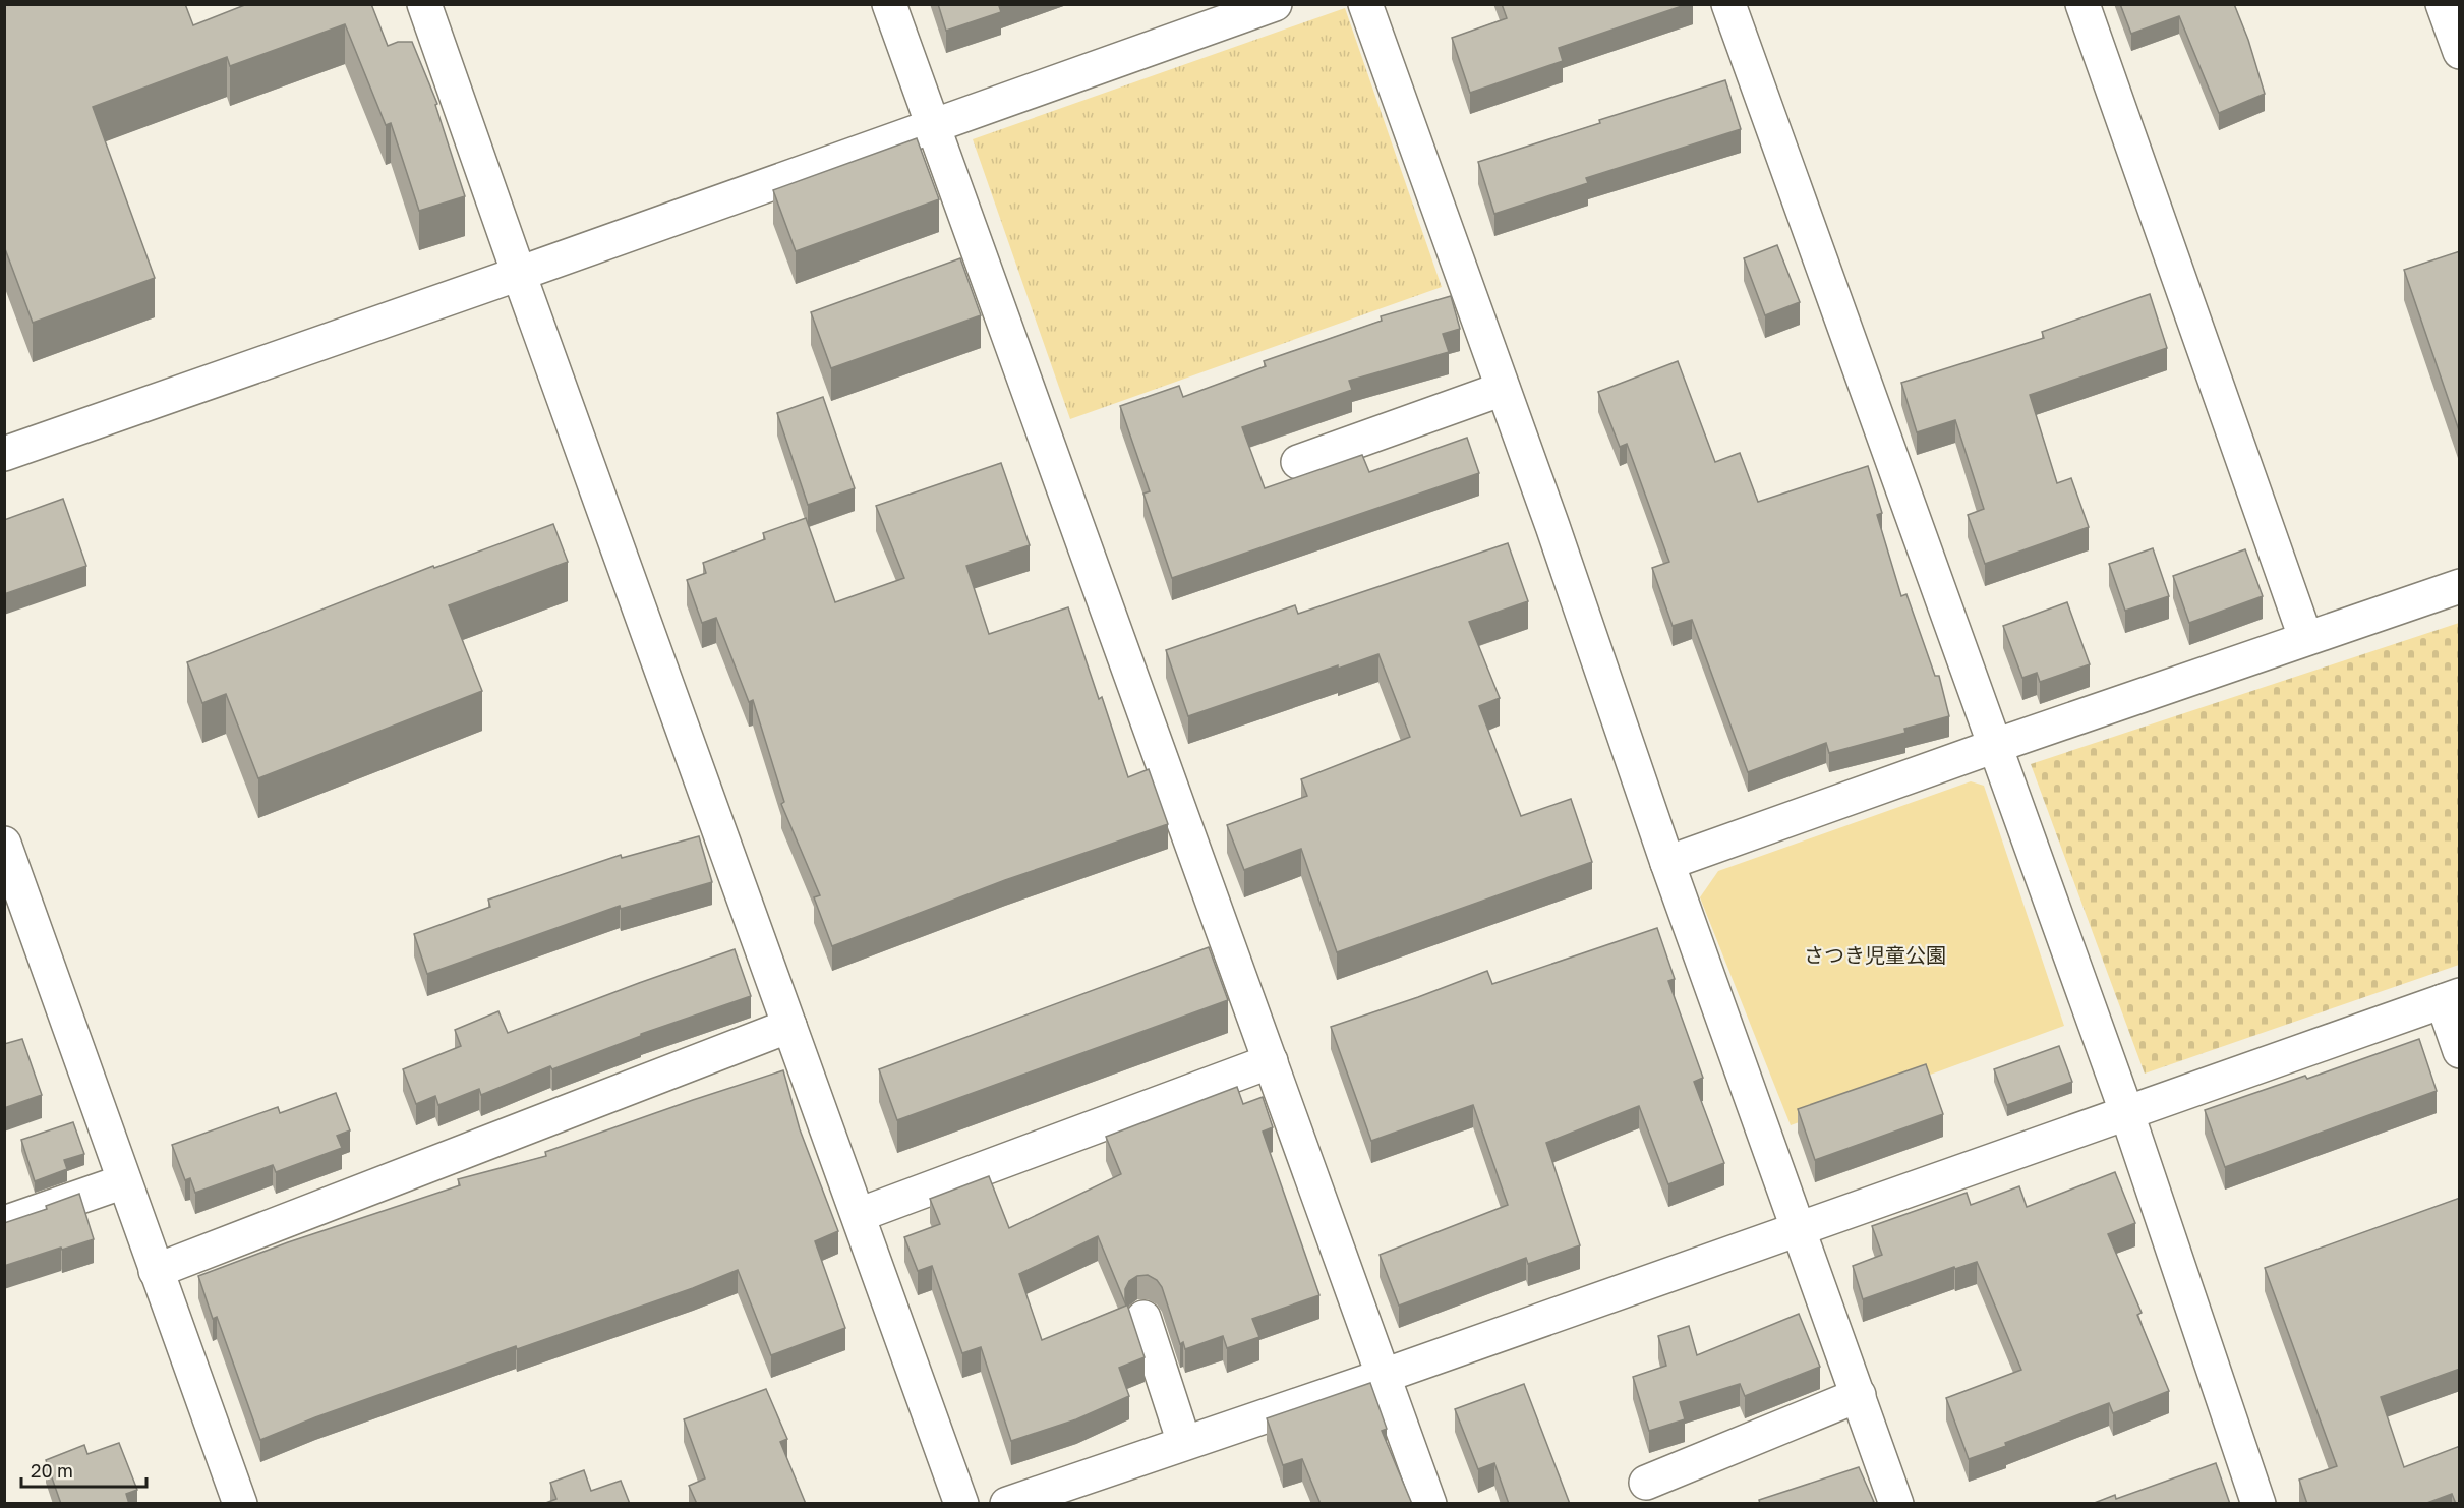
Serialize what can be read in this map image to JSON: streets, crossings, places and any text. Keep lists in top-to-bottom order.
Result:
{
  "parks": ["さつき児童公園"],
  "scale_bar": "20 m"
}
